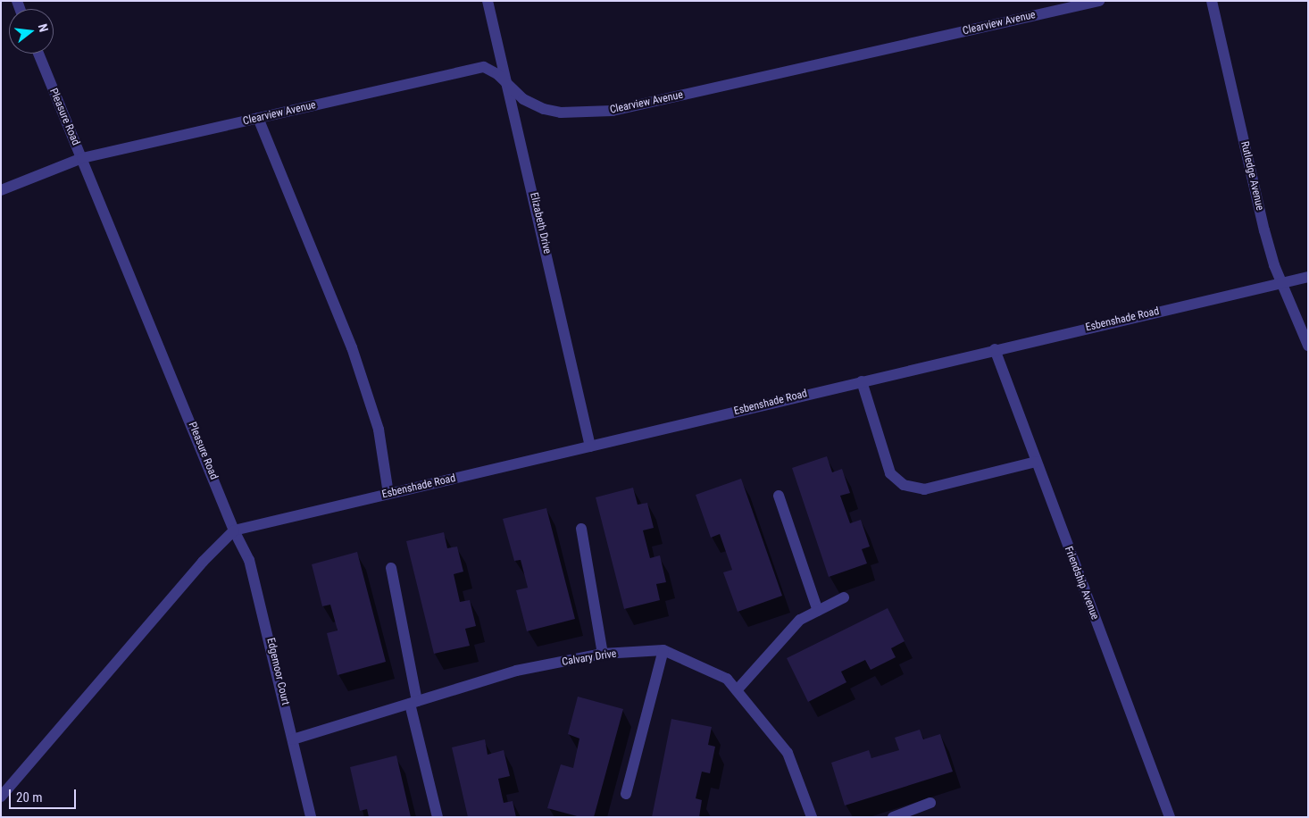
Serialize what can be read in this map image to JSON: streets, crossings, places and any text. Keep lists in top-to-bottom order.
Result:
{
  "streets": {
    "street": [
      "Clearview Avenue",
      "Pleasure Road",
      "Rutledge Avenue",
      "Elizabeth Drive",
      "Esbenshade Road",
      "Friendship Avenue",
      "Calvary Drive",
      "Edgemoor Court"
    ]
  },
  "crossings": [
    ["Clearview Avenue", "Pleasure Road"],
    ["Clearview Avenue", "Elizabeth Drive"],
    ["Pleasure Road", "Esbenshade Road"],
    ["Pleasure Road", "Edgemoor Court"],
    ["Rutledge Avenue", "Esbenshade Road"],
    ["Elizabeth Drive", "Esbenshade Road"],
    ["Esbenshade Road", "Friendship Avenue"],
    ["Esbenshade Road", "Edgemoor Court"],
    ["Calvary Drive", "Edgemoor Court"]
  ],
  "scale_bar": "20 m",
  "north": "right"
}
